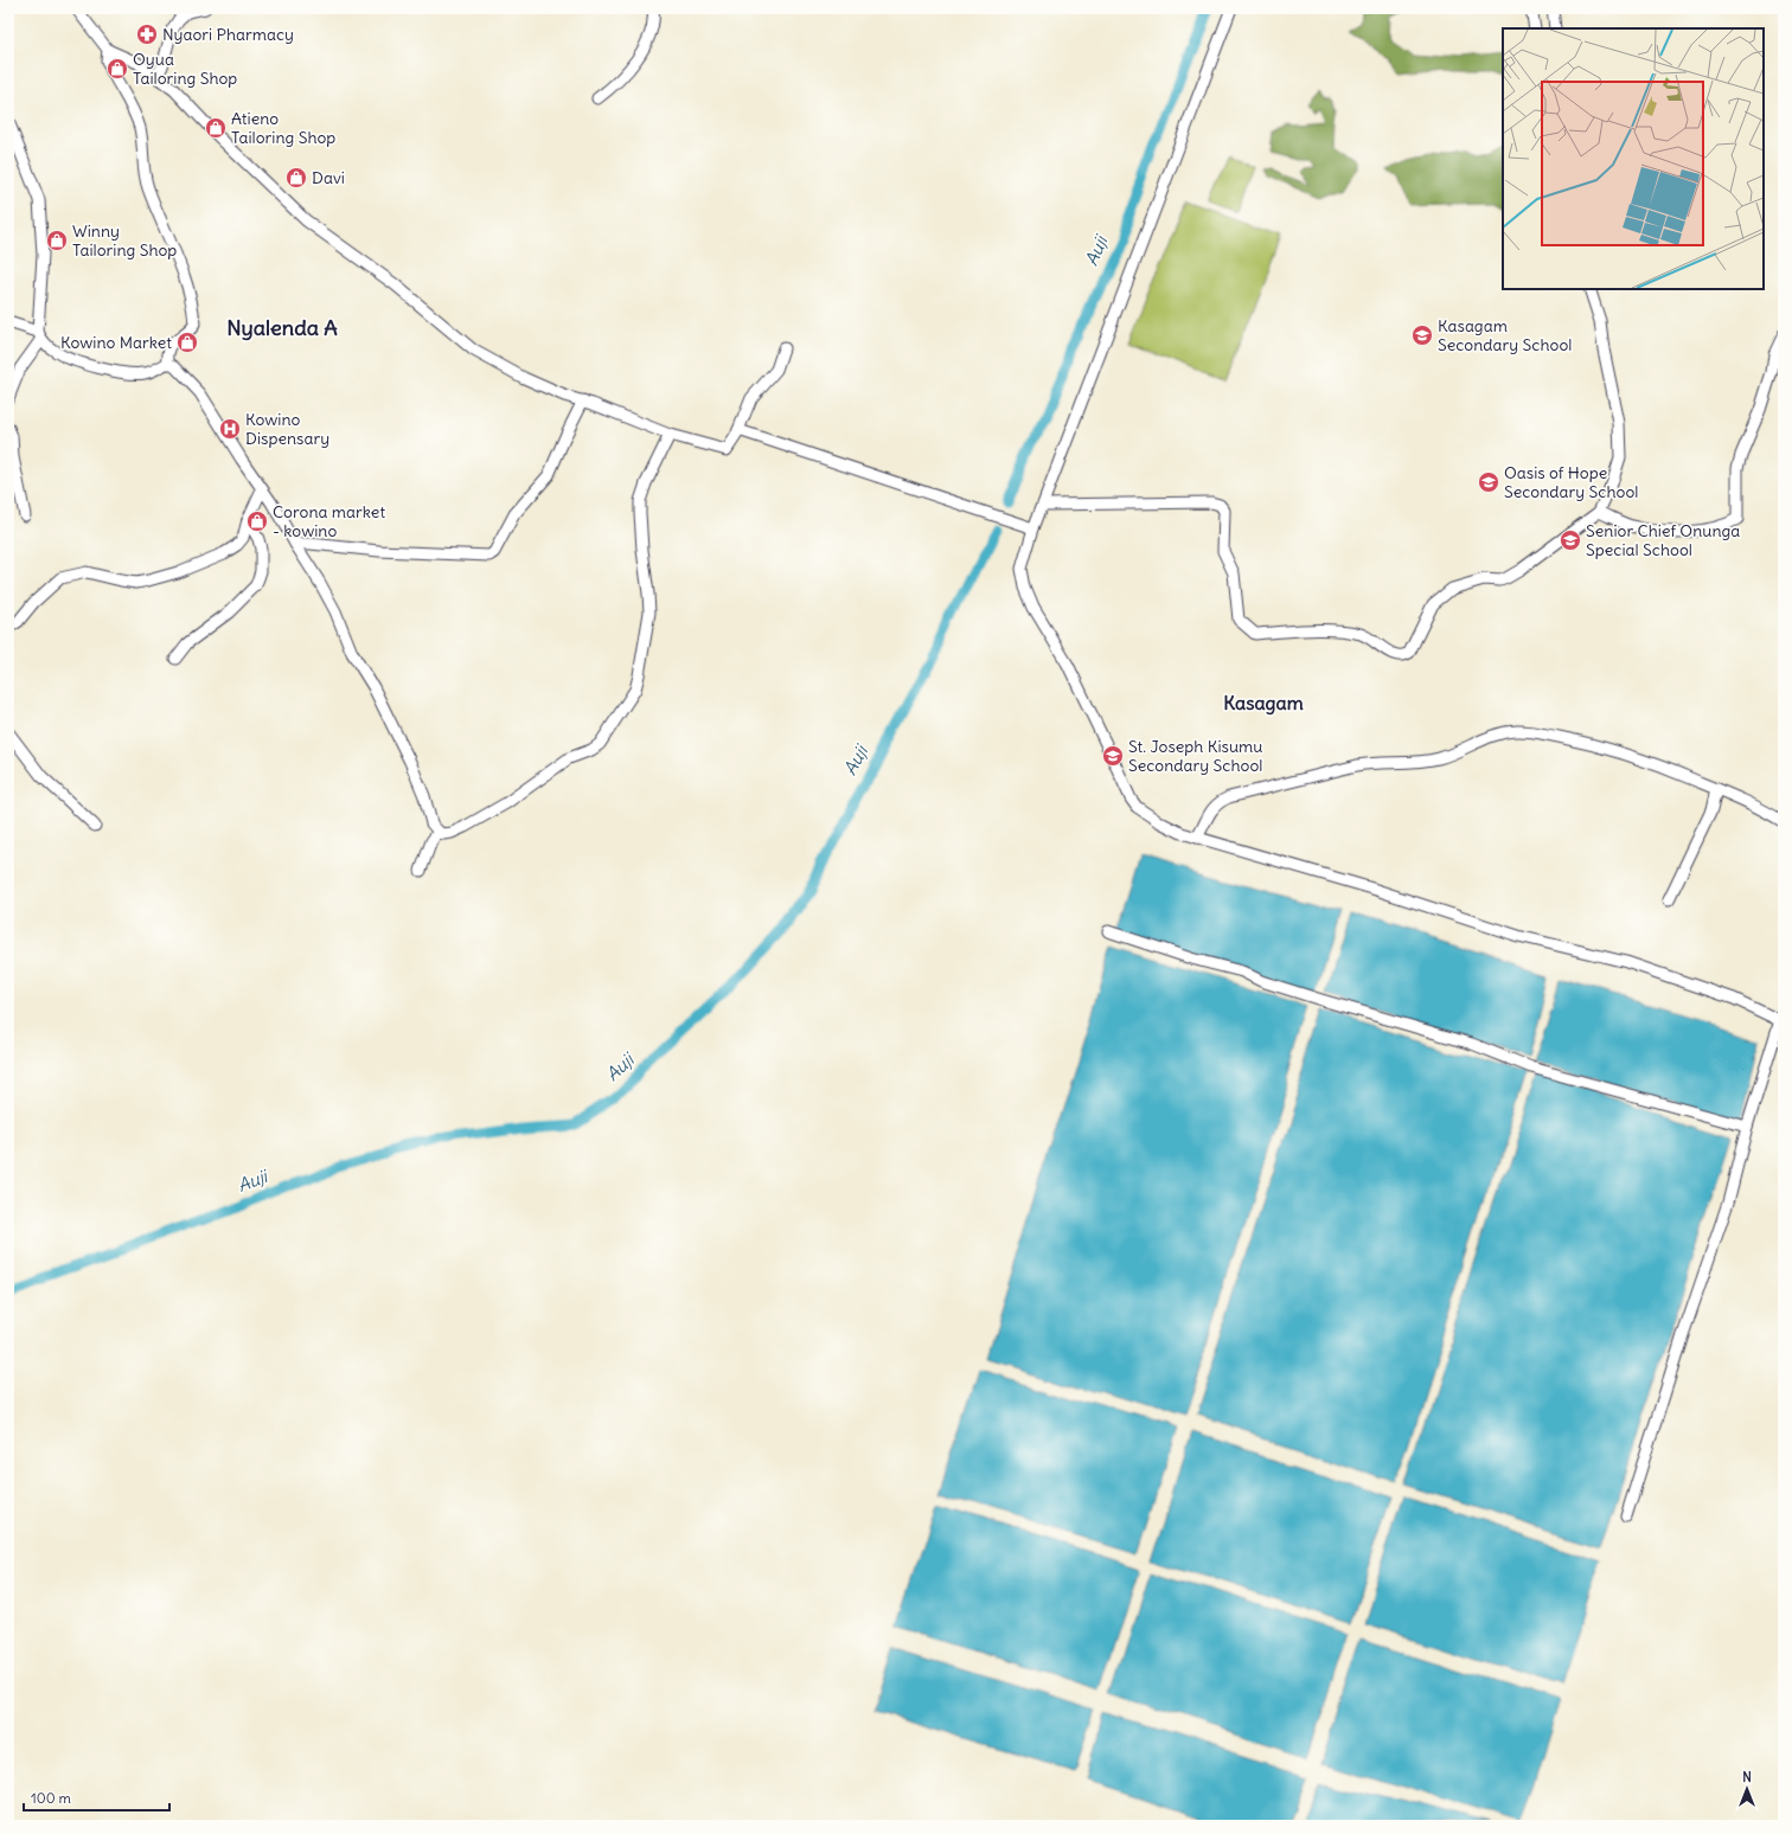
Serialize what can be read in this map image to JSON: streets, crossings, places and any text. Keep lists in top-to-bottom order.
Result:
{
  "districts": ["Nyalenda A", "Kasagam"],
  "water": ["Auji"],
  "places": {
    "pharmacy": ["Nyaori Pharmacy"],
    "shop": [
      "Oyua Tailoring Shop",
      "Atieno Tailoring Shop",
      "Davi",
      "Winny Tailoring Shop",
      "Kowino Market",
      "Corona market - kowino"
    ],
    "school or university": [
      "Kasagam Secondary School",
      "Oasis of Hope Secondary School",
      "Senior Chief Onunga Special School",
      "St. Joseph Kisumu Secondary School"
    ],
    "hospital": ["Kowino Dispensary"]
  },
  "scale_bar": "100 m",
  "north": "top"
}
